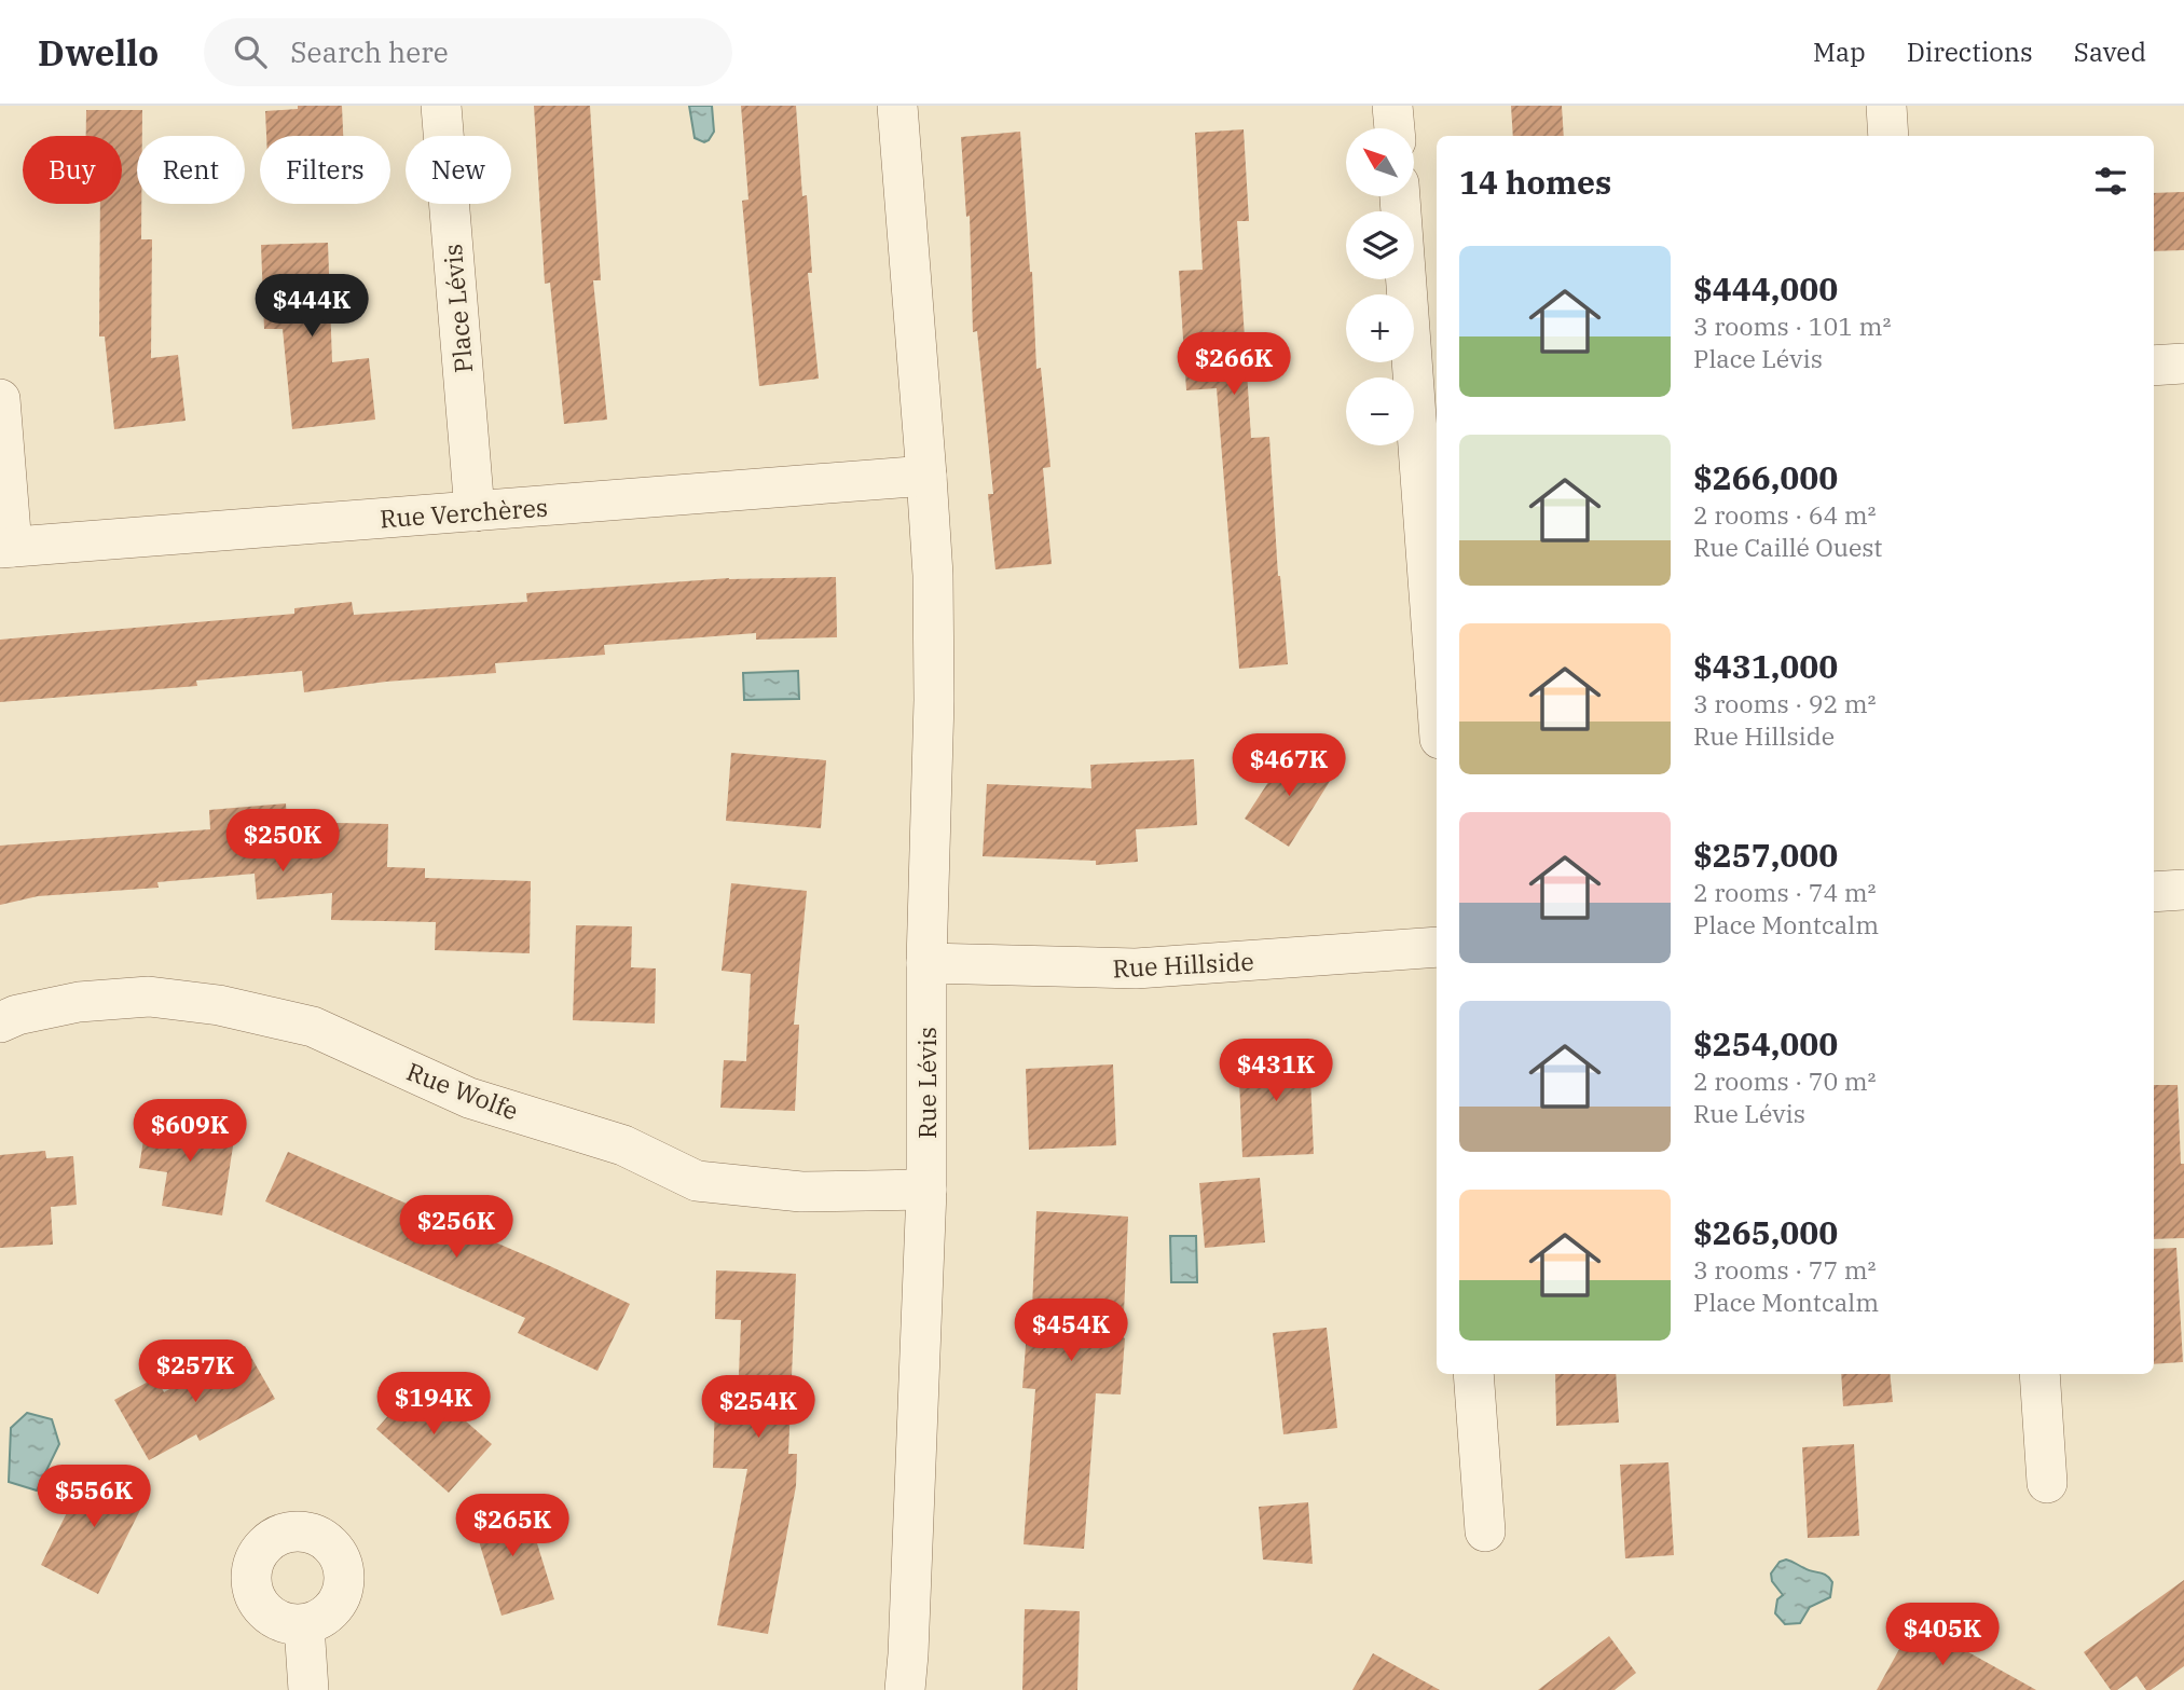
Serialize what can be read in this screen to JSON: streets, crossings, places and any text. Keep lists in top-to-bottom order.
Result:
{
  "streets": {
    "street": [
      "Place Lévis",
      "Rue Verchères",
      "Rue Hillside",
      "Rue Lévis",
      "Rue Wolfe"
    ]
  },
  "crossings": [
    ["Place Lévis", "Rue Verchères"],
    ["Rue Verchères", "Rue Lévis"],
    ["Rue Hillside", "Rue Lévis"],
    ["Rue Lévis", "Rue Wolfe"]
  ],
  "north": "top left",
  "page": {
    "header": "Dwello",
    "search": "Search here",
    "nav": ["Map", "Directions", "Saved"],
    "map_buttons": ["+", "−"],
    "chip": [
      "Buy",
      "Rent",
      "Filters",
      "New"
    ],
    "heading": "14 homes",
    "list": [
      {
        "name": "$444,000",
        "note": "3 rooms · 101 m² · Place Lévis"
      },
      {
        "name": "$266,000",
        "note": "2 rooms · 64 m² · Rue Caillé Ouest"
      },
      {
        "name": "$431,000",
        "note": "3 rooms · 92 m² · Rue Hillside"
      },
      {
        "name": "$257,000",
        "note": "2 rooms · 74 m² · Place Montcalm"
      },
      {
        "name": "$254,000",
        "note": "2 rooms · 70 m² · Rue Lévis"
      },
      {
        "name": "$265,000",
        "note": "3 rooms · 77 m² · Place Montcalm"
      }
    ],
    "price": [
      "$444K",
      "$266K",
      "$467K",
      "$250K",
      "$431K",
      "$609K",
      "$256K",
      "$454K",
      "$257K",
      "$194K",
      "$254K",
      "$556K",
      "$265K",
      "$405K"
    ]
  }
}
